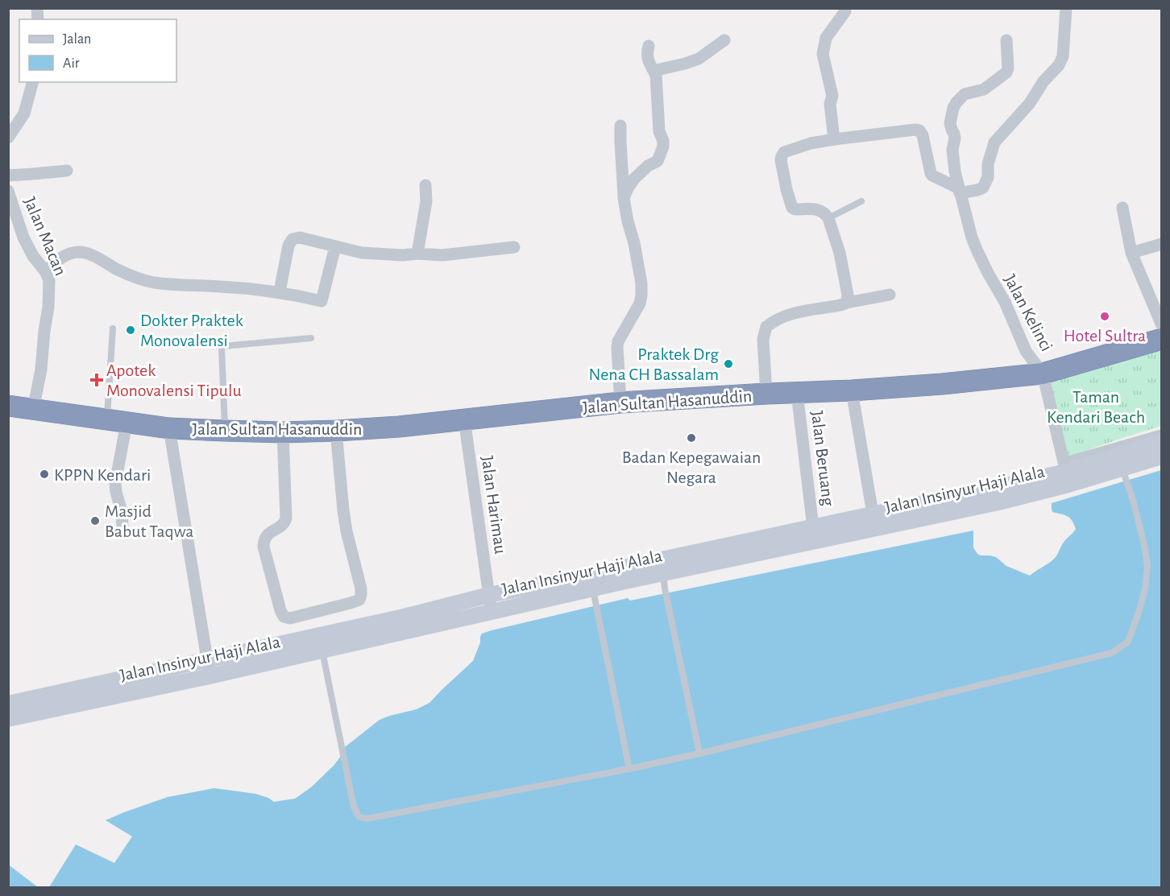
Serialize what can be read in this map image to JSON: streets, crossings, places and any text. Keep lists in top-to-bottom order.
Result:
{
  "streets": {
    "highway": ["Jalan Sultan Hasanuddin"],
    "main road": ["Jalan Insinyur Haji Alala"],
    "street": [
      "Jalan Macan",
      "Jalan Kelinci",
      "Jalan Beruang",
      "Jalan Harimau"
    ]
  },
  "crossings": [
    ["Jalan Macan", "Jalan Sultan Hasanuddin"],
    ["Jalan Kelinci", "Jalan Sultan Hasanuddin"],
    ["Jalan Kelinci", "Jalan Insinyur Haji Alala"],
    ["Jalan Sultan Hasanuddin", "Jalan Beruang"],
    ["Jalan Sultan Hasanuddin", "Jalan Harimau"],
    ["Jalan Beruang", "Jalan Insinyur Haji Alala"],
    ["Jalan Insinyur Haji Alala", "Jalan Harimau"]
  ],
  "parks": ["Taman Kendari Beach"],
  "places": {
    "other": [
      "Hotel Sultra",
      "Dokter Praktek Monovalensi",
      "Praktek Drg Nena CH Bassalam",
      "Badan Kepegawaian Negara",
      "KPPN Kendari",
      "Masjid Babut Taqwa"
    ],
    "health": ["Apotek Monovalensi Tipulu"]
  },
  "legend": ["Jalan", "Air"]
}
